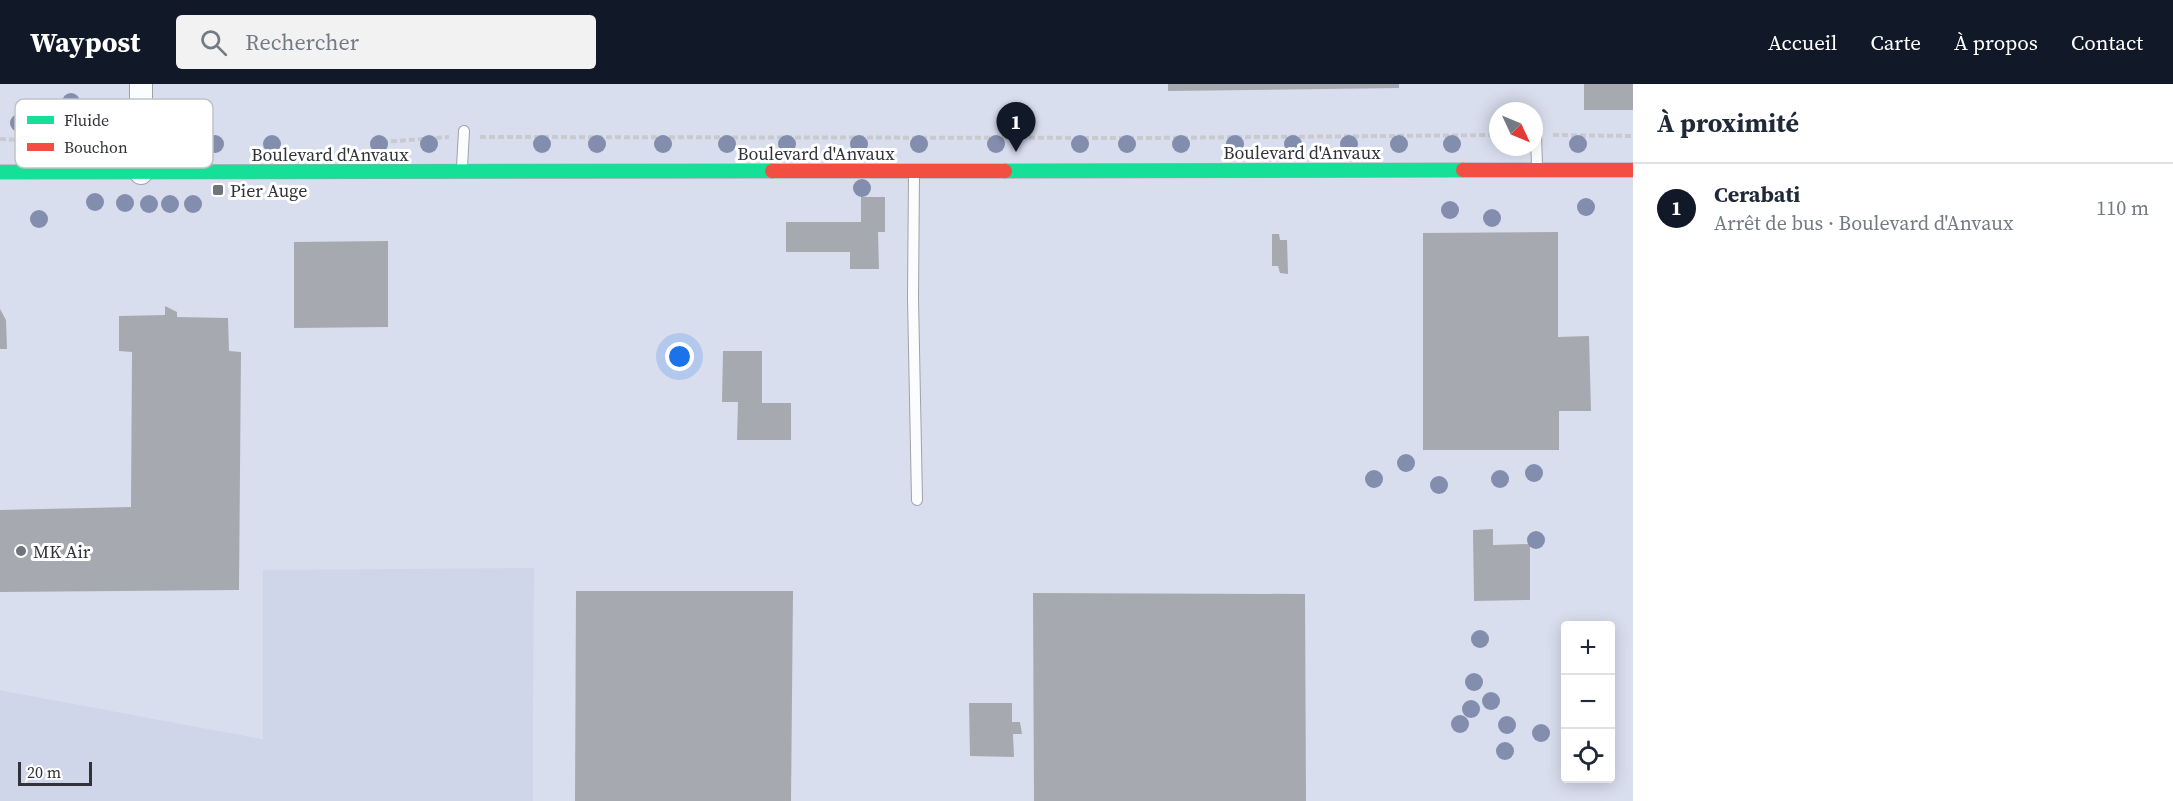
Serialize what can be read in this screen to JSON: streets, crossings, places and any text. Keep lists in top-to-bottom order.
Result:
{
  "streets": {
    "street": ["Boulevard d'Anvaux"]
  },
  "places": {
    "transit": ["Pier Auge"],
    "other": ["MK Air"]
  },
  "legend": ["Fluide", "Bouchon"],
  "scale_bar": "20 m",
  "north": "bottom right",
  "page": {
    "header": "Waypost",
    "search": "Rechercher",
    "nav": [
      "Accueil",
      "Carte",
      "À propos",
      "Contact"
    ],
    "heading": "À proximité",
    "pins": "1",
    "list": [
      {
        "mark": "1",
        "name": "Cerabati",
        "note": "Arrêt de bus · Boulevard d'Anvaux",
        "value": "110 m"
      }
    ],
    "map_buttons": ["+", "−"],
    "scale": "20 m"
  }
}
